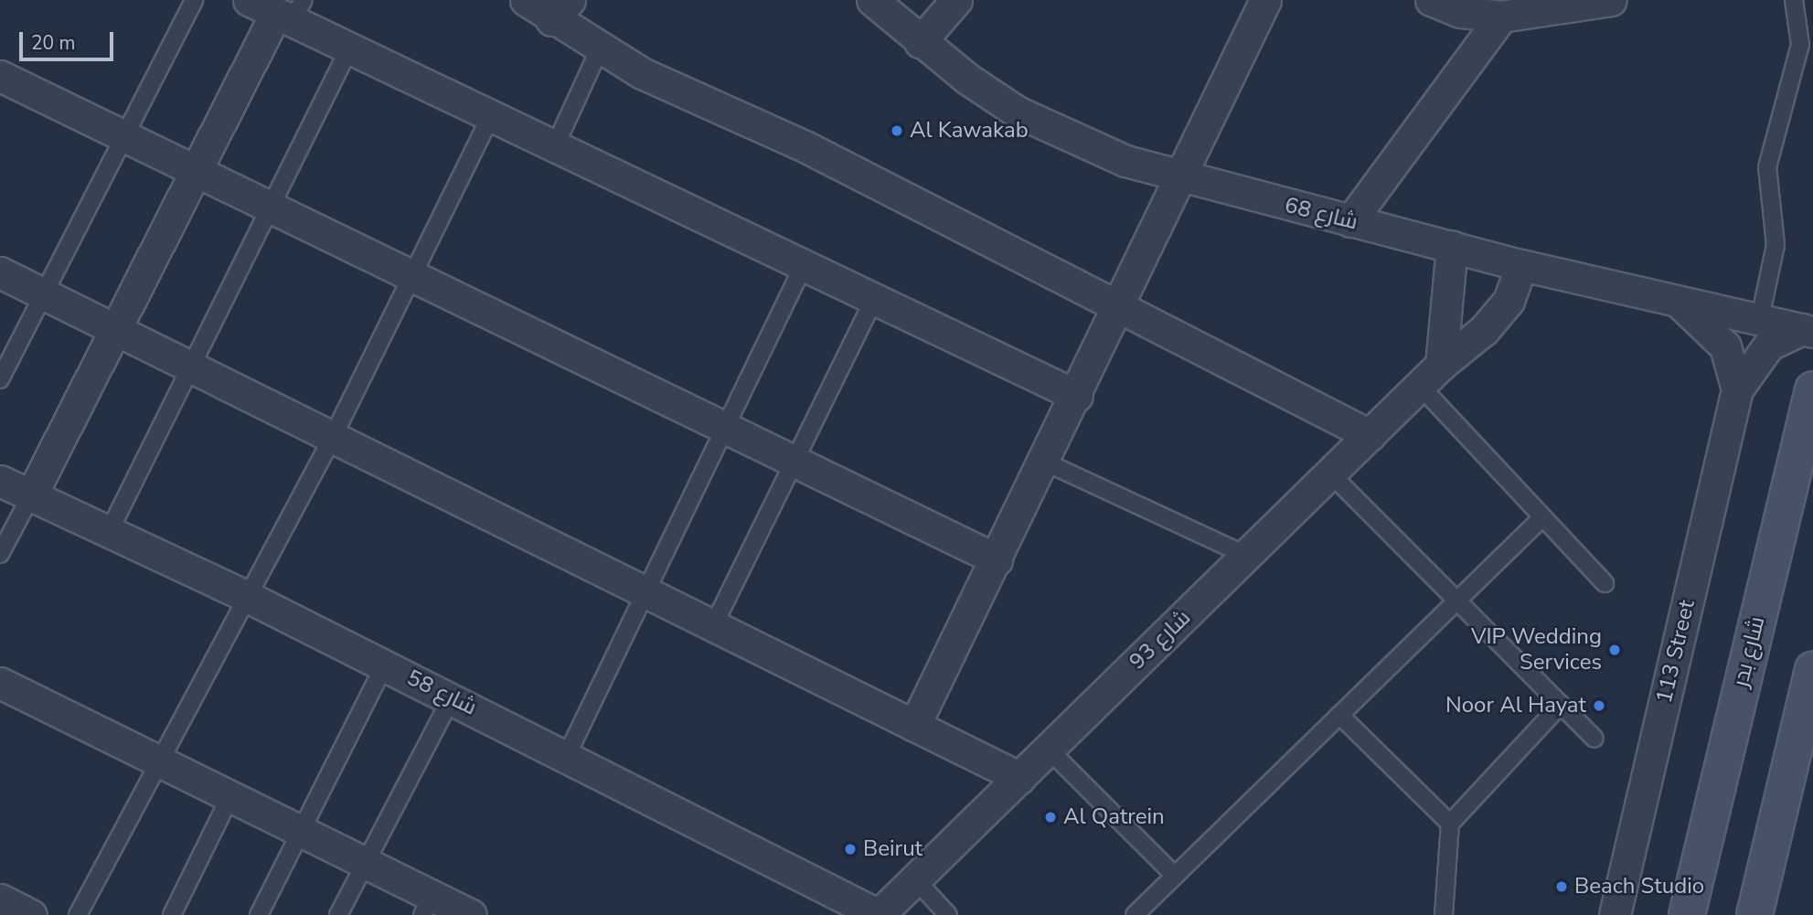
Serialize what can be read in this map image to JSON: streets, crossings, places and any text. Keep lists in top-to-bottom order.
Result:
{
  "streets": {
    "main road": ["شارع بدر"],
    "street": [
      "شارع 68",
      "شارع 93",
      "113 Street",
      "شارع 58"
    ]
  },
  "crossings": [
    ["شارع 68", "شارع 93"],
    ["شارع 68", "113 Street"],
    ["شارع 93", "شارع 58"]
  ],
  "places": [
    "Al Kawakab",
    "VIP Wedding Services",
    "Noor Al Hayat",
    "Al Qatrein",
    "Beirut",
    "Beach Studio"
  ],
  "scale_bar": "20 m"
}
